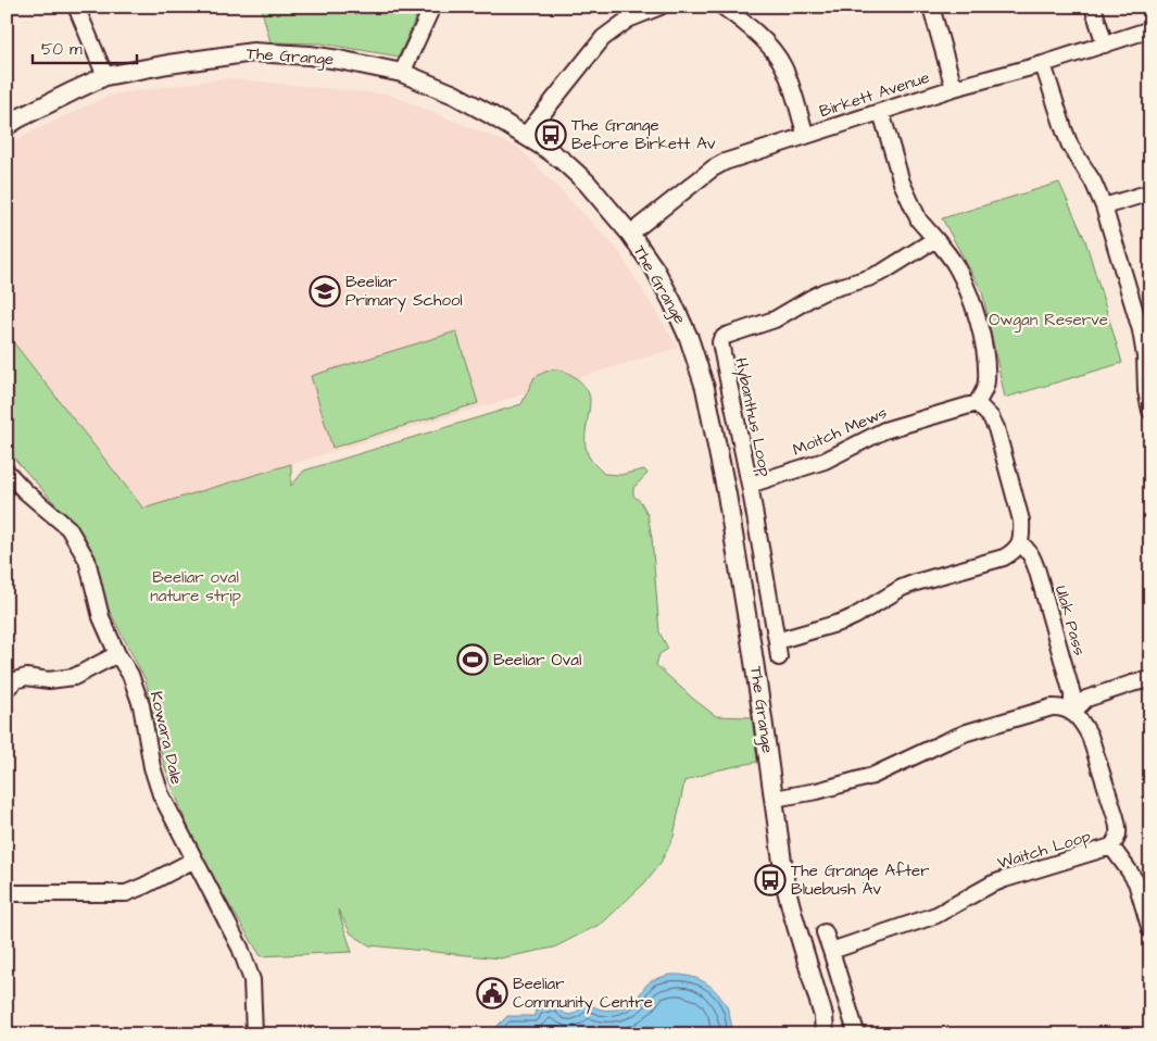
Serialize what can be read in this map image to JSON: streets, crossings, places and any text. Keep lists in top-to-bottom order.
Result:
{
  "streets": {
    "street": [
      "The Grange",
      "Birkett Avenue",
      "Hybanthus Loop",
      "Moitch Mews",
      "Ulak Pass",
      "Kowara Dale",
      "Waitch Loop"
    ]
  },
  "crossings": [
    ["The Grange", "Birkett Avenue"],
    ["Hybanthus Loop", "Moitch Mews"],
    ["Ulak Pass", "Waitch Loop"]
  ],
  "parks": ["Owgan Reserve", "Beeliar oval nature strip"],
  "places": {
    "bus stop": ["The Grange Before Birkett Av", "The Grange After Bluebush Av"],
    "school or university": ["Beeliar Primary School"],
    "sports": ["Beeliar Oval"],
    "public building": ["Beeliar Community Centre"]
  },
  "scale_bar": "50 m"
}
